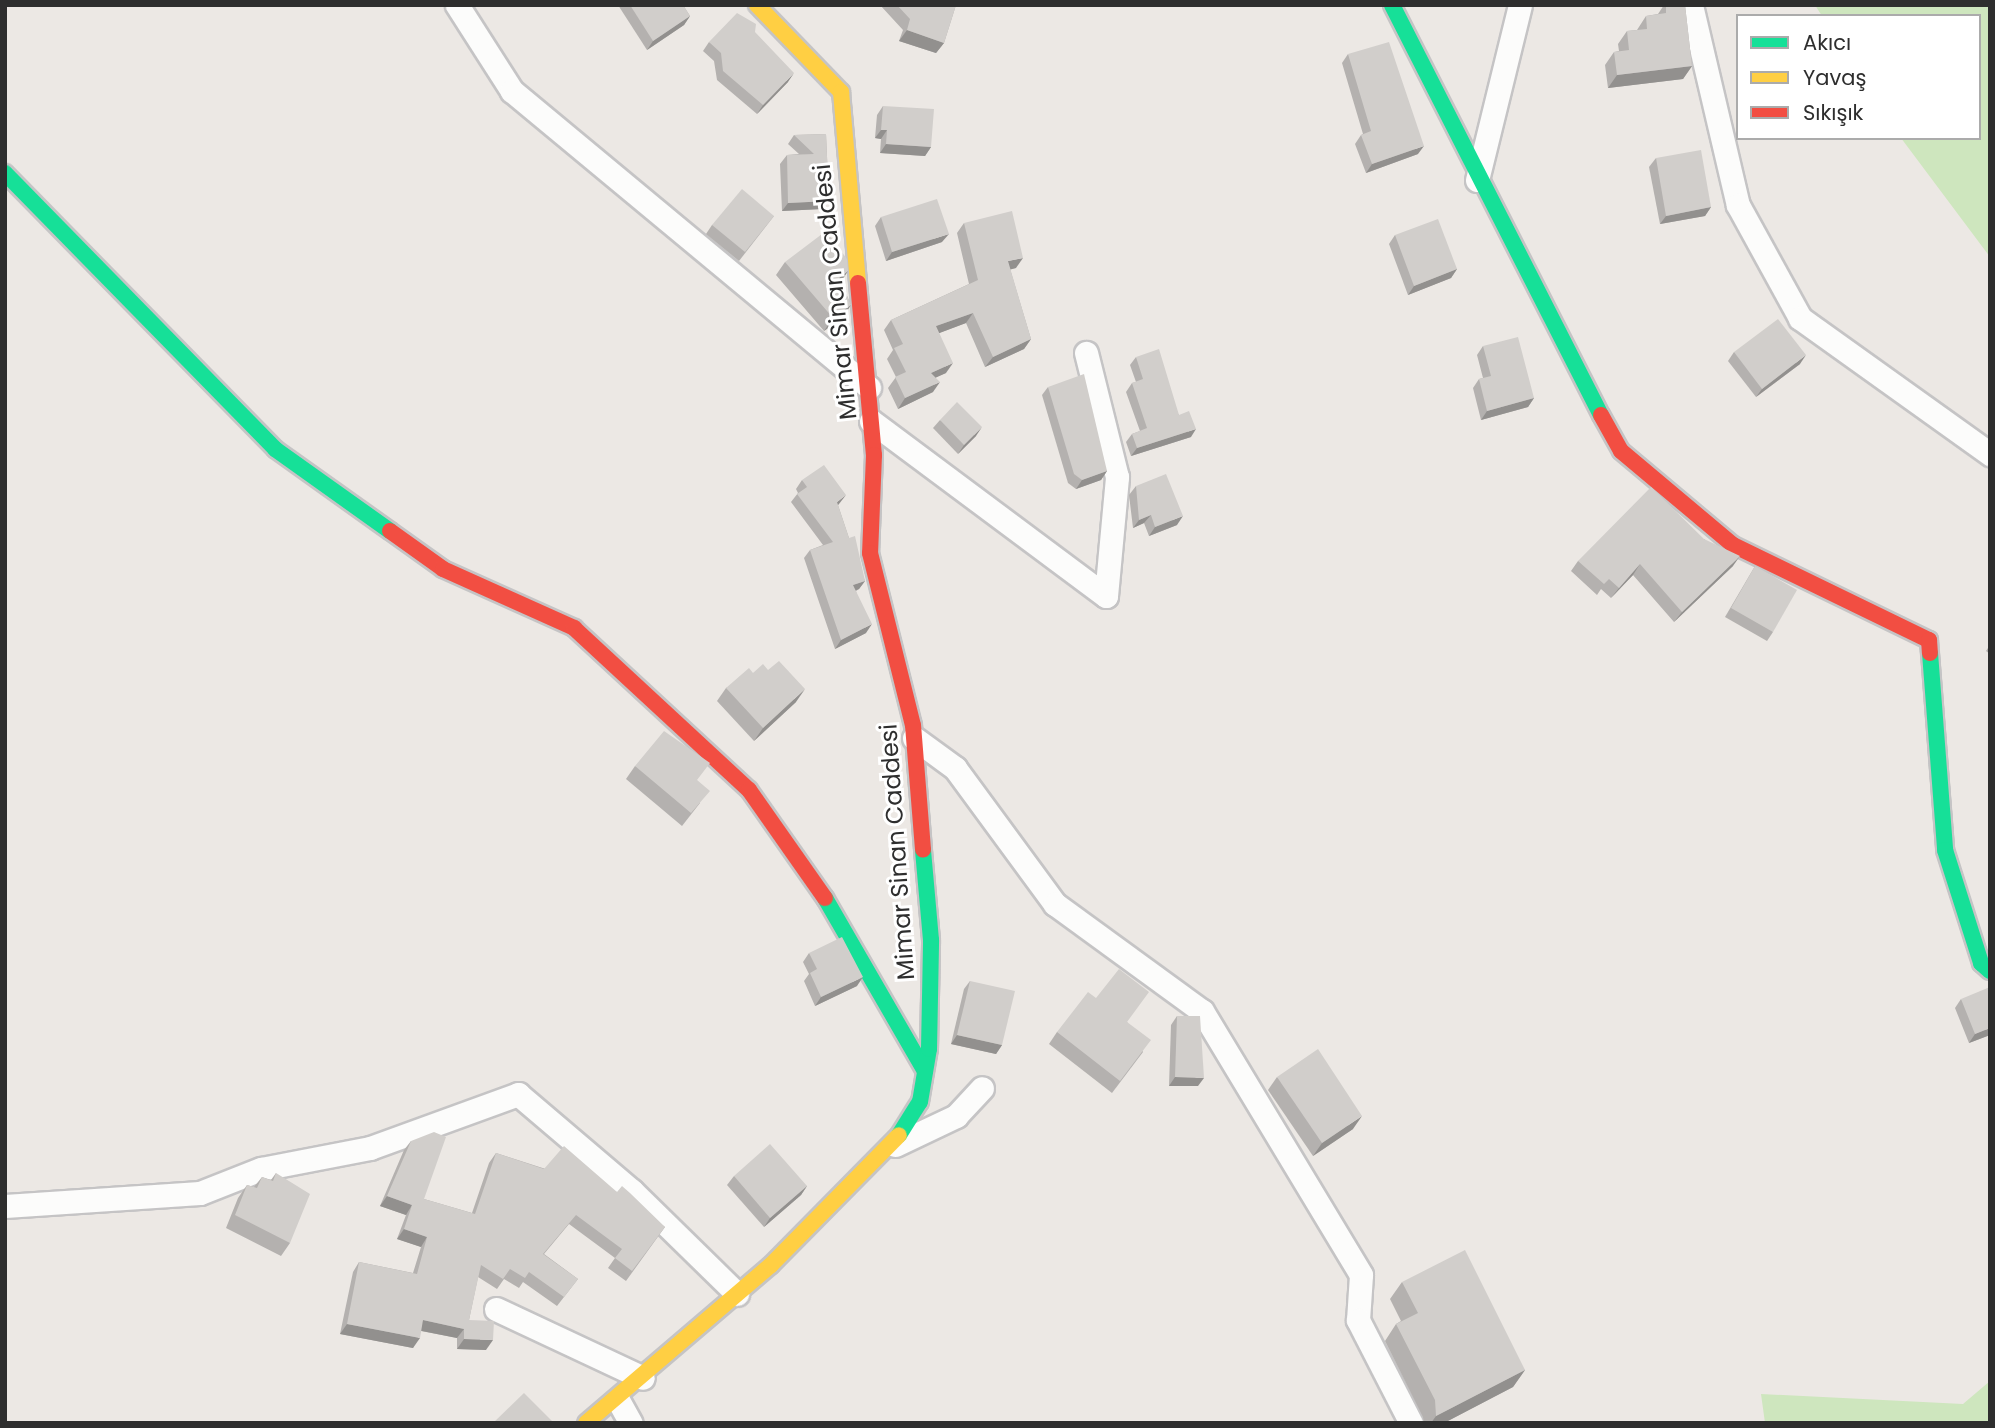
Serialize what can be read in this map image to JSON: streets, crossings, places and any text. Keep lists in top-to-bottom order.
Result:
{
  "streets": {
    "street": ["Mimar Sinan Caddesi"]
  },
  "legend": ["Akıcı", "Yavaş", "Sıkışık"]
}
